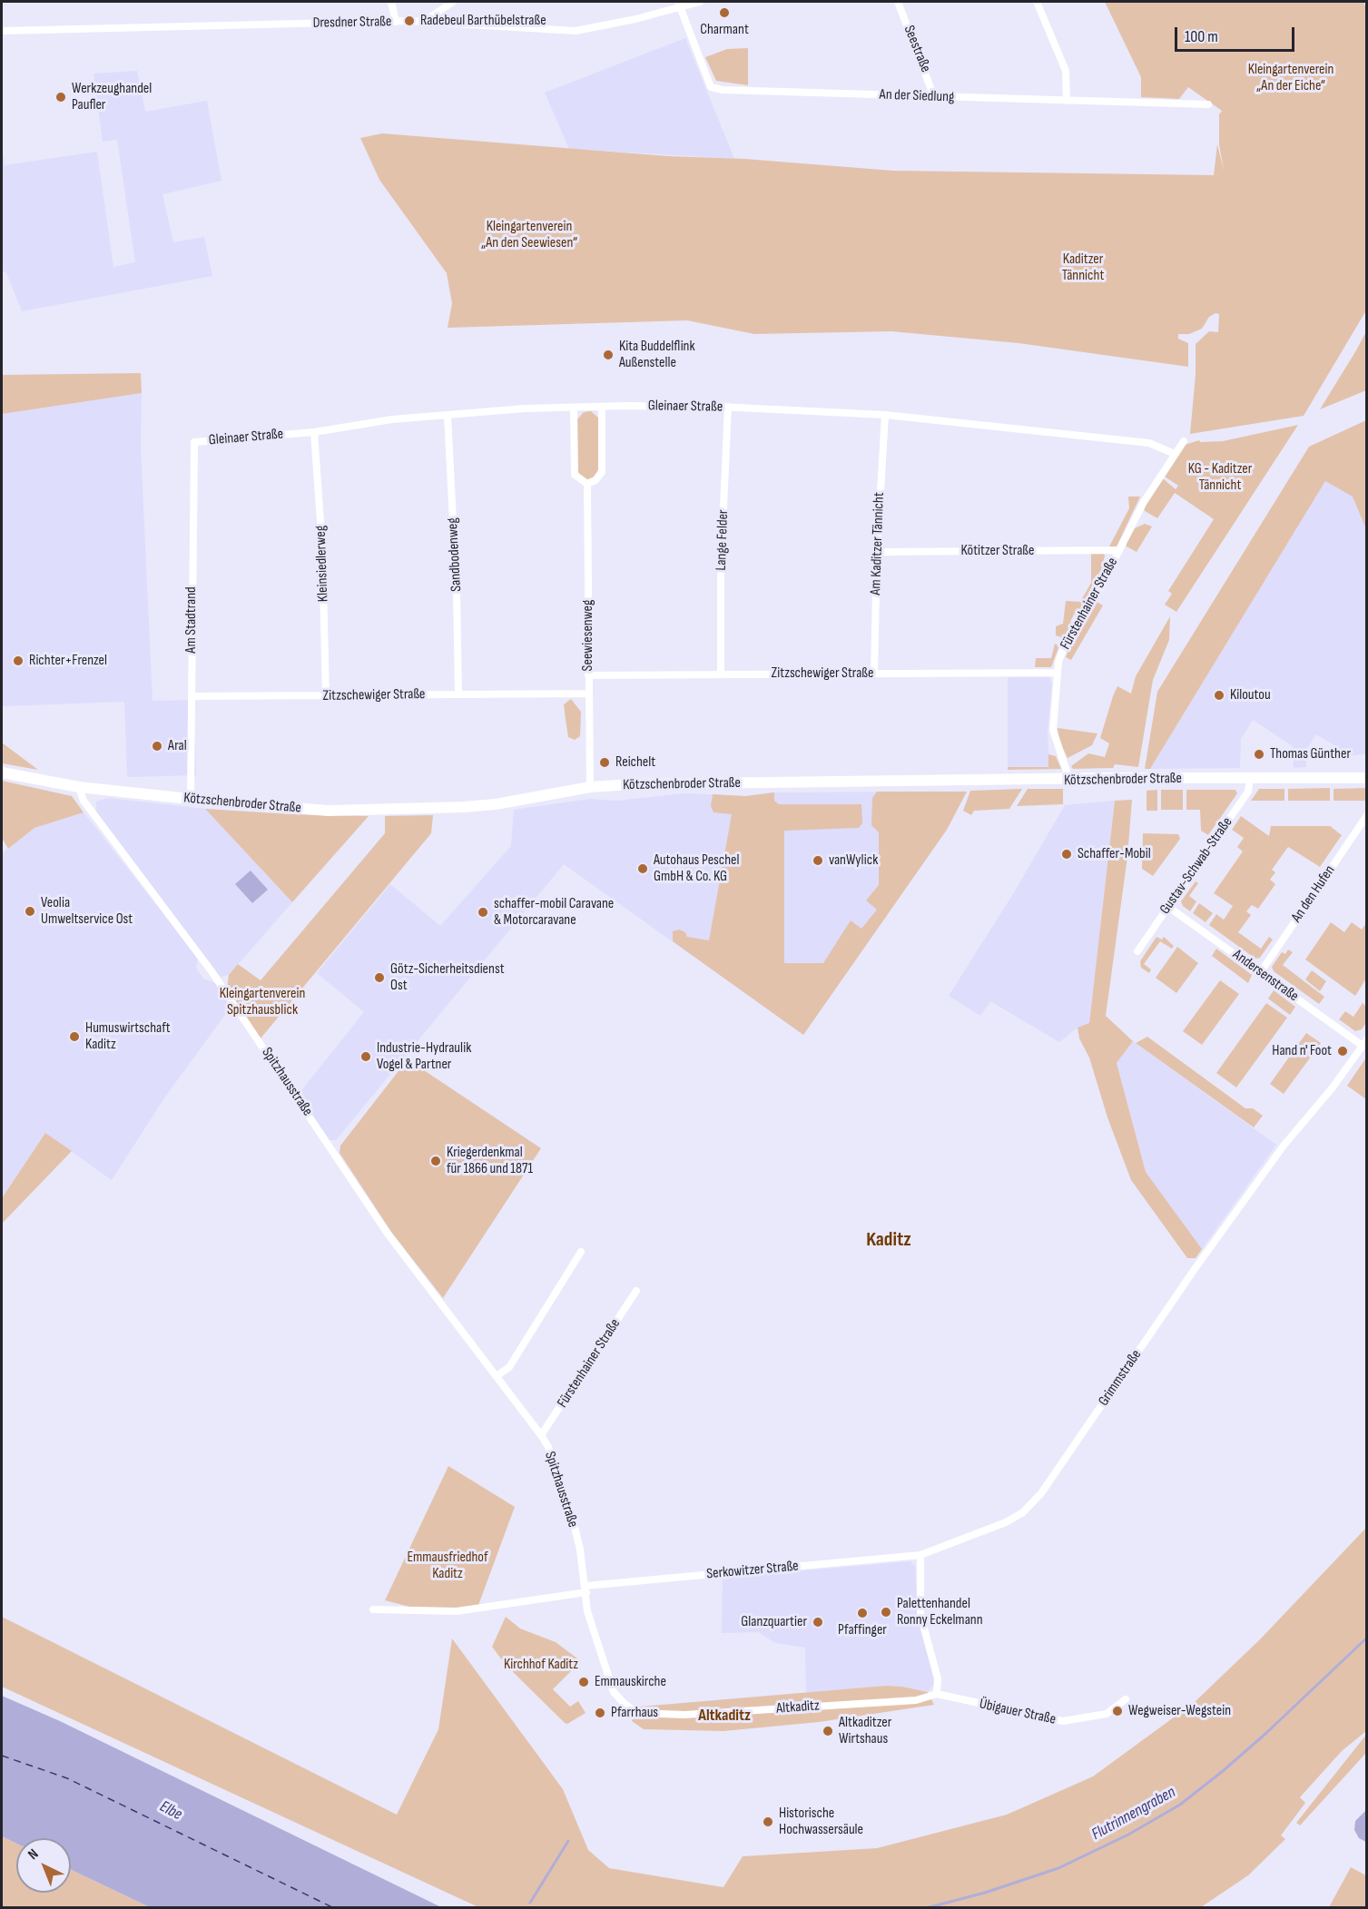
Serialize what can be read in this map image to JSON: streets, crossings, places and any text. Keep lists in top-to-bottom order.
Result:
{
  "streets": {
    "street": [
      "Dresdner Straße",
      "Seestraße",
      "An der Siedlung",
      "Gleinaer Straße",
      "Lange Felder",
      "Am Kaditzer Tännicht",
      "Kötitzer Straße",
      "Sandbodenweg",
      "Kleinsiedlerweg",
      "Fürstenhainer Straße",
      "Am Stadtrand",
      "Seewiesenweg",
      "Zitzschewiger Straße",
      "Kötzschenbroder Straße",
      "Gustav-Schwab-Straße",
      "An den Hufen",
      "Andersenstraße",
      "Spitzhausstraße",
      "Grimmstraße",
      "Serkowitzer Straße",
      "Altkaditz",
      "Übigauer Straße"
    ]
  },
  "crossings": [
    ["Dresdner Straße", "An der Siedlung"],
    ["Seestraße", "An der Siedlung"],
    ["Gleinaer Straße", "Lange Felder"],
    ["Gleinaer Straße", "Am Kaditzer Tännicht"],
    ["Gleinaer Straße", "Sandbodenweg"],
    ["Gleinaer Straße", "Kleinsiedlerweg"],
    ["Gleinaer Straße", "Fürstenhainer Straße"],
    ["Gleinaer Straße", "Am Stadtrand"],
    ["Lange Felder", "Zitzschewiger Straße"],
    ["Am Kaditzer Tännicht", "Kötitzer Straße"],
    ["Am Kaditzer Tännicht", "Zitzschewiger Straße"],
    ["Kötitzer Straße", "Fürstenhainer Straße"],
    ["Sandbodenweg", "Zitzschewiger Straße"],
    ["Kleinsiedlerweg", "Zitzschewiger Straße"],
    ["Fürstenhainer Straße", "Zitzschewiger Straße"],
    ["Fürstenhainer Straße", "Kötzschenbroder Straße"],
    ["Fürstenhainer Straße", "Spitzhausstraße"],
    ["Am Stadtrand", "Zitzschewiger Straße"],
    ["Am Stadtrand", "Kötzschenbroder Straße"],
    ["Seewiesenweg", "Zitzschewiger Straße"],
    ["Seewiesenweg", "Kötzschenbroder Straße"],
    ["Kötzschenbroder Straße", "Gustav-Schwab-Straße"],
    ["Kötzschenbroder Straße", "Spitzhausstraße"],
    ["Gustav-Schwab-Straße", "Andersenstraße"],
    ["An den Hufen", "Andersenstraße"],
    ["Andersenstraße", "Grimmstraße"],
    ["Spitzhausstraße", "Serkowitzer Straße"],
    ["Spitzhausstraße", "Altkaditz"],
    ["Grimmstraße", "Serkowitzer Straße"],
    ["Serkowitzer Straße", "Altkaditz"],
    ["Altkaditz", "Übigauer Straße"]
  ],
  "districts": ["Kaditz", "Altkaditz"],
  "water": ["Elbe", "Flutrinnengraben"],
  "parks": [
    "Kleingartenverein „An der Eiche“",
    "Kleingartenverein „An den Seewiesen“",
    "Kaditzer Tännicht",
    "KG - Kaditzer Tännicht",
    "Kleingartenverein Spitzhausblick",
    "Emmausfriedhof Kaditz",
    "Kirchhof Kaditz"
  ],
  "places": [
    "Charmant",
    "Radebeul Barthübelstraße",
    "Werkzeughandel Paufler",
    "Kita Buddelflink Außenstelle",
    "Richter+Frenzel",
    "Kiloutou",
    "Aral",
    "Thomas Günther",
    "Reichelt",
    "Schaffer-Mobil",
    "vanWylick",
    "Autohaus Peschel GmbH & Co. KG",
    "Veolia Umweltservice Ost",
    "schaffer-mobil Caravane & Motorcaravane",
    "Götz-Sicherheitsdienst Ost",
    "Humuswirtschaft Kaditz",
    "Hand n' Foot",
    "Industrie-Hydraulik Vogel & Partner",
    "Kriegerdenkmal für 1866 und 1871",
    "Palettenhandel Ronny Eckelmann",
    "Pfaffinger",
    "Glanzquartier",
    "Emmauskirche",
    "Wegweiser-Wegstein",
    "Pfarrhaus",
    "Altkaditzer Wirtshaus",
    "Historische Hochwassersäule"
  ],
  "scale_bar": "100 m",
  "north": "top left"
}
